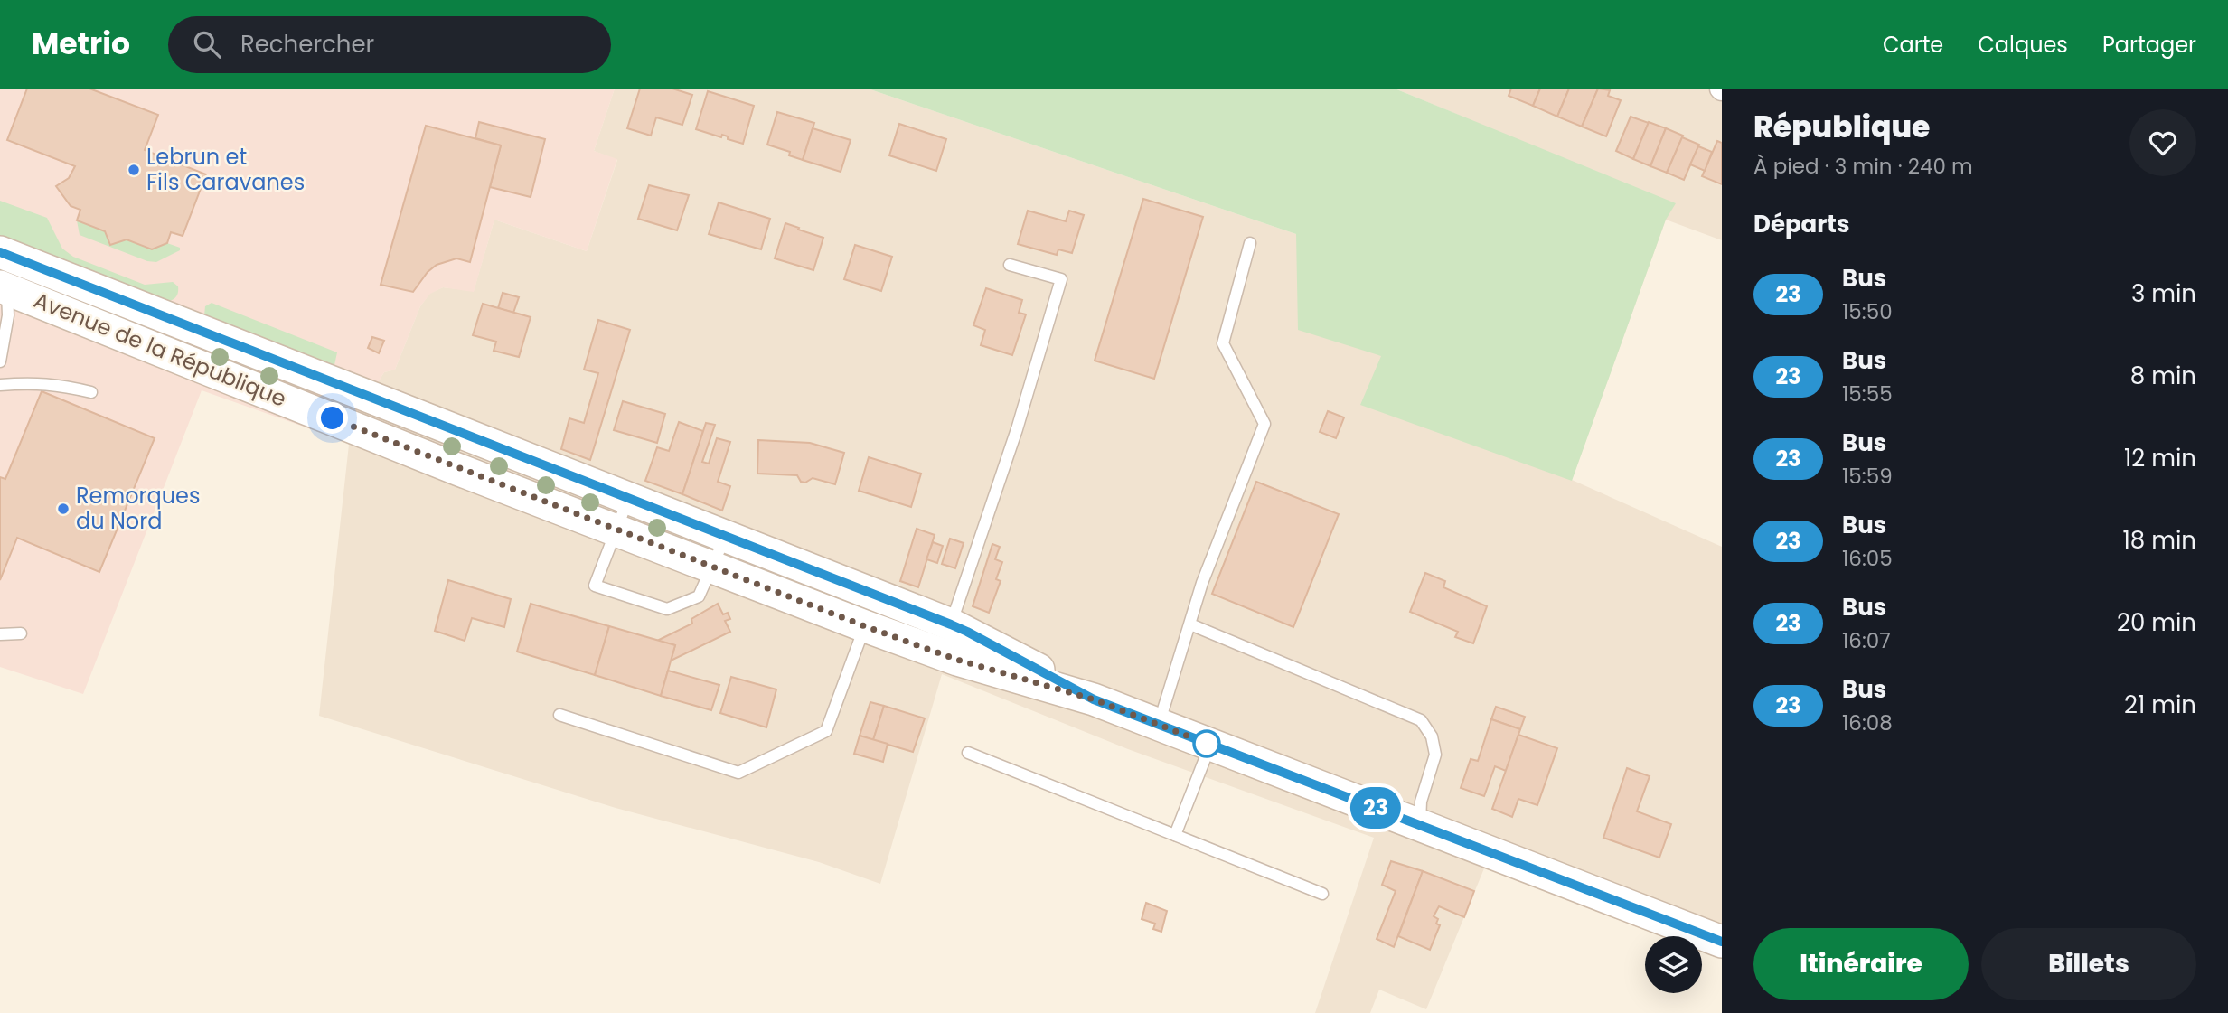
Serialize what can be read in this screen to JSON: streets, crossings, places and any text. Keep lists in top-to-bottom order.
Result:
{
  "streets": {
    "main road": ["Avenue de la République"]
  },
  "places": ["Lebrun et Fils Caravanes", "Remorques du Nord"],
  "lines": ["bus line 23"],
  "page": {
    "header": "Metrio",
    "search": "Rechercher",
    "nav": ["Carte", "Calques", "Partager"],
    "on_map": "23",
    "heading": [
      ["République", "À pied · 3 min · 240 m"],
      "Départs"
    ],
    "list": [
      {
        "mark": "23",
        "name": "Bus",
        "note": "15:50",
        "value": "3 min"
      },
      {
        "mark": "23",
        "name": "Bus",
        "note": "15:55",
        "value": "8 min"
      },
      {
        "mark": "23",
        "name": "Bus",
        "note": "15:59",
        "value": "12 min"
      },
      {
        "mark": "23",
        "name": "Bus",
        "note": "16:05",
        "value": "18 min"
      },
      {
        "mark": "23",
        "name": "Bus",
        "note": "16:07",
        "value": "20 min"
      },
      {
        "mark": "23",
        "name": "Bus",
        "note": "16:08",
        "value": "21 min"
      }
    ],
    "buttons": ["Itinéraire", "Billets"]
  }
}
